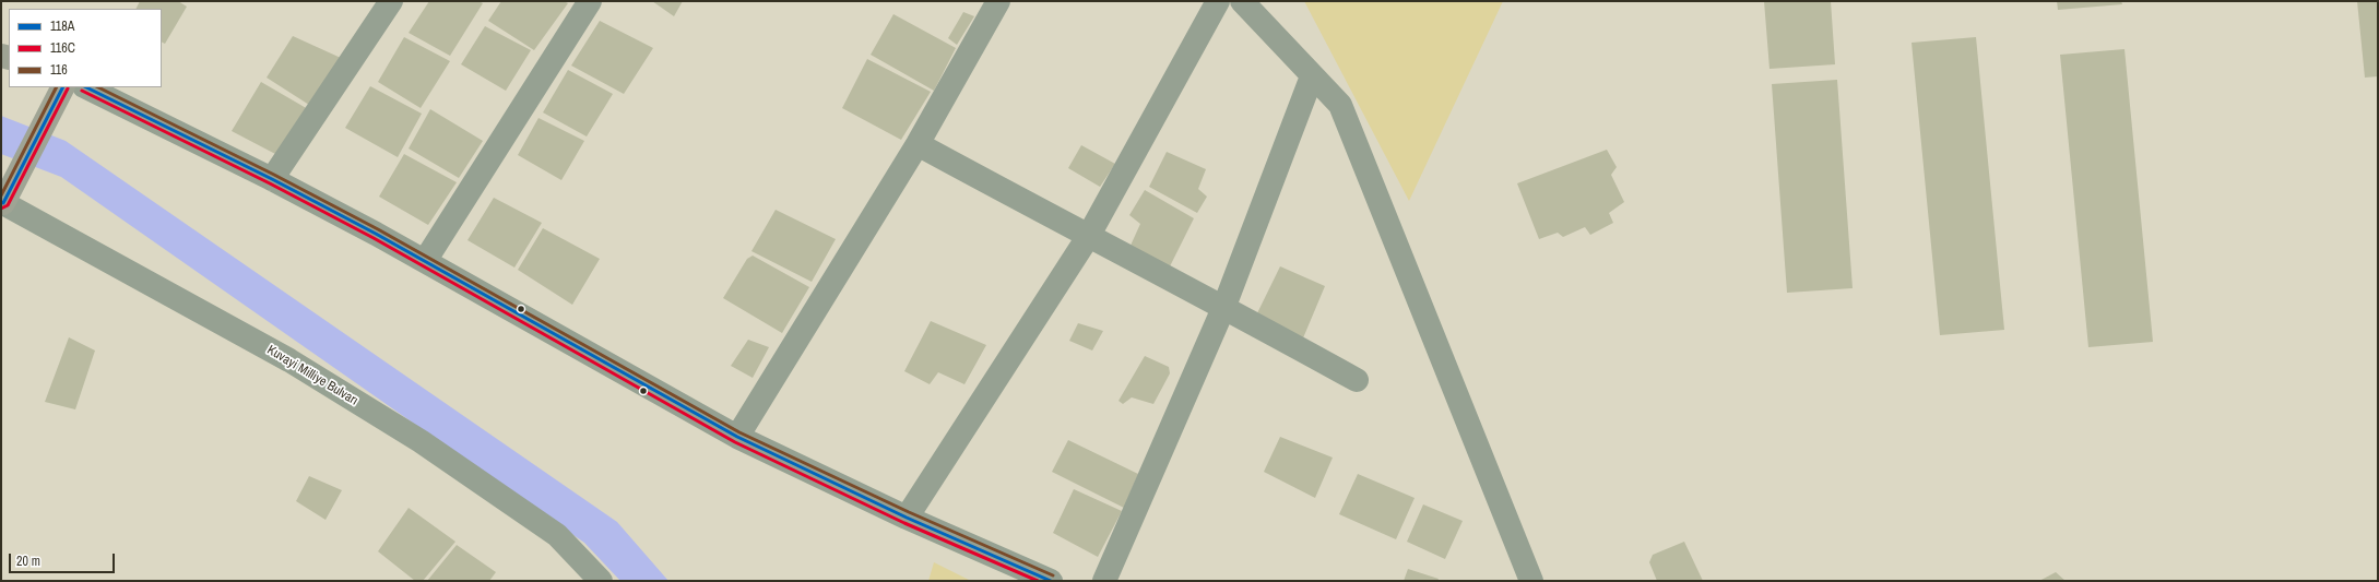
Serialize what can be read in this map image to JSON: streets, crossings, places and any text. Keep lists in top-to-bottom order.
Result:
{
  "streets": {
    "street": ["Kuvayi Milliye Bulvarı"]
  },
  "lines": ["transit line 118A", "transit line 116", "transit line 116C"],
  "legend": ["118A", "116C", "116"],
  "scale_bar": "20 m"
}
